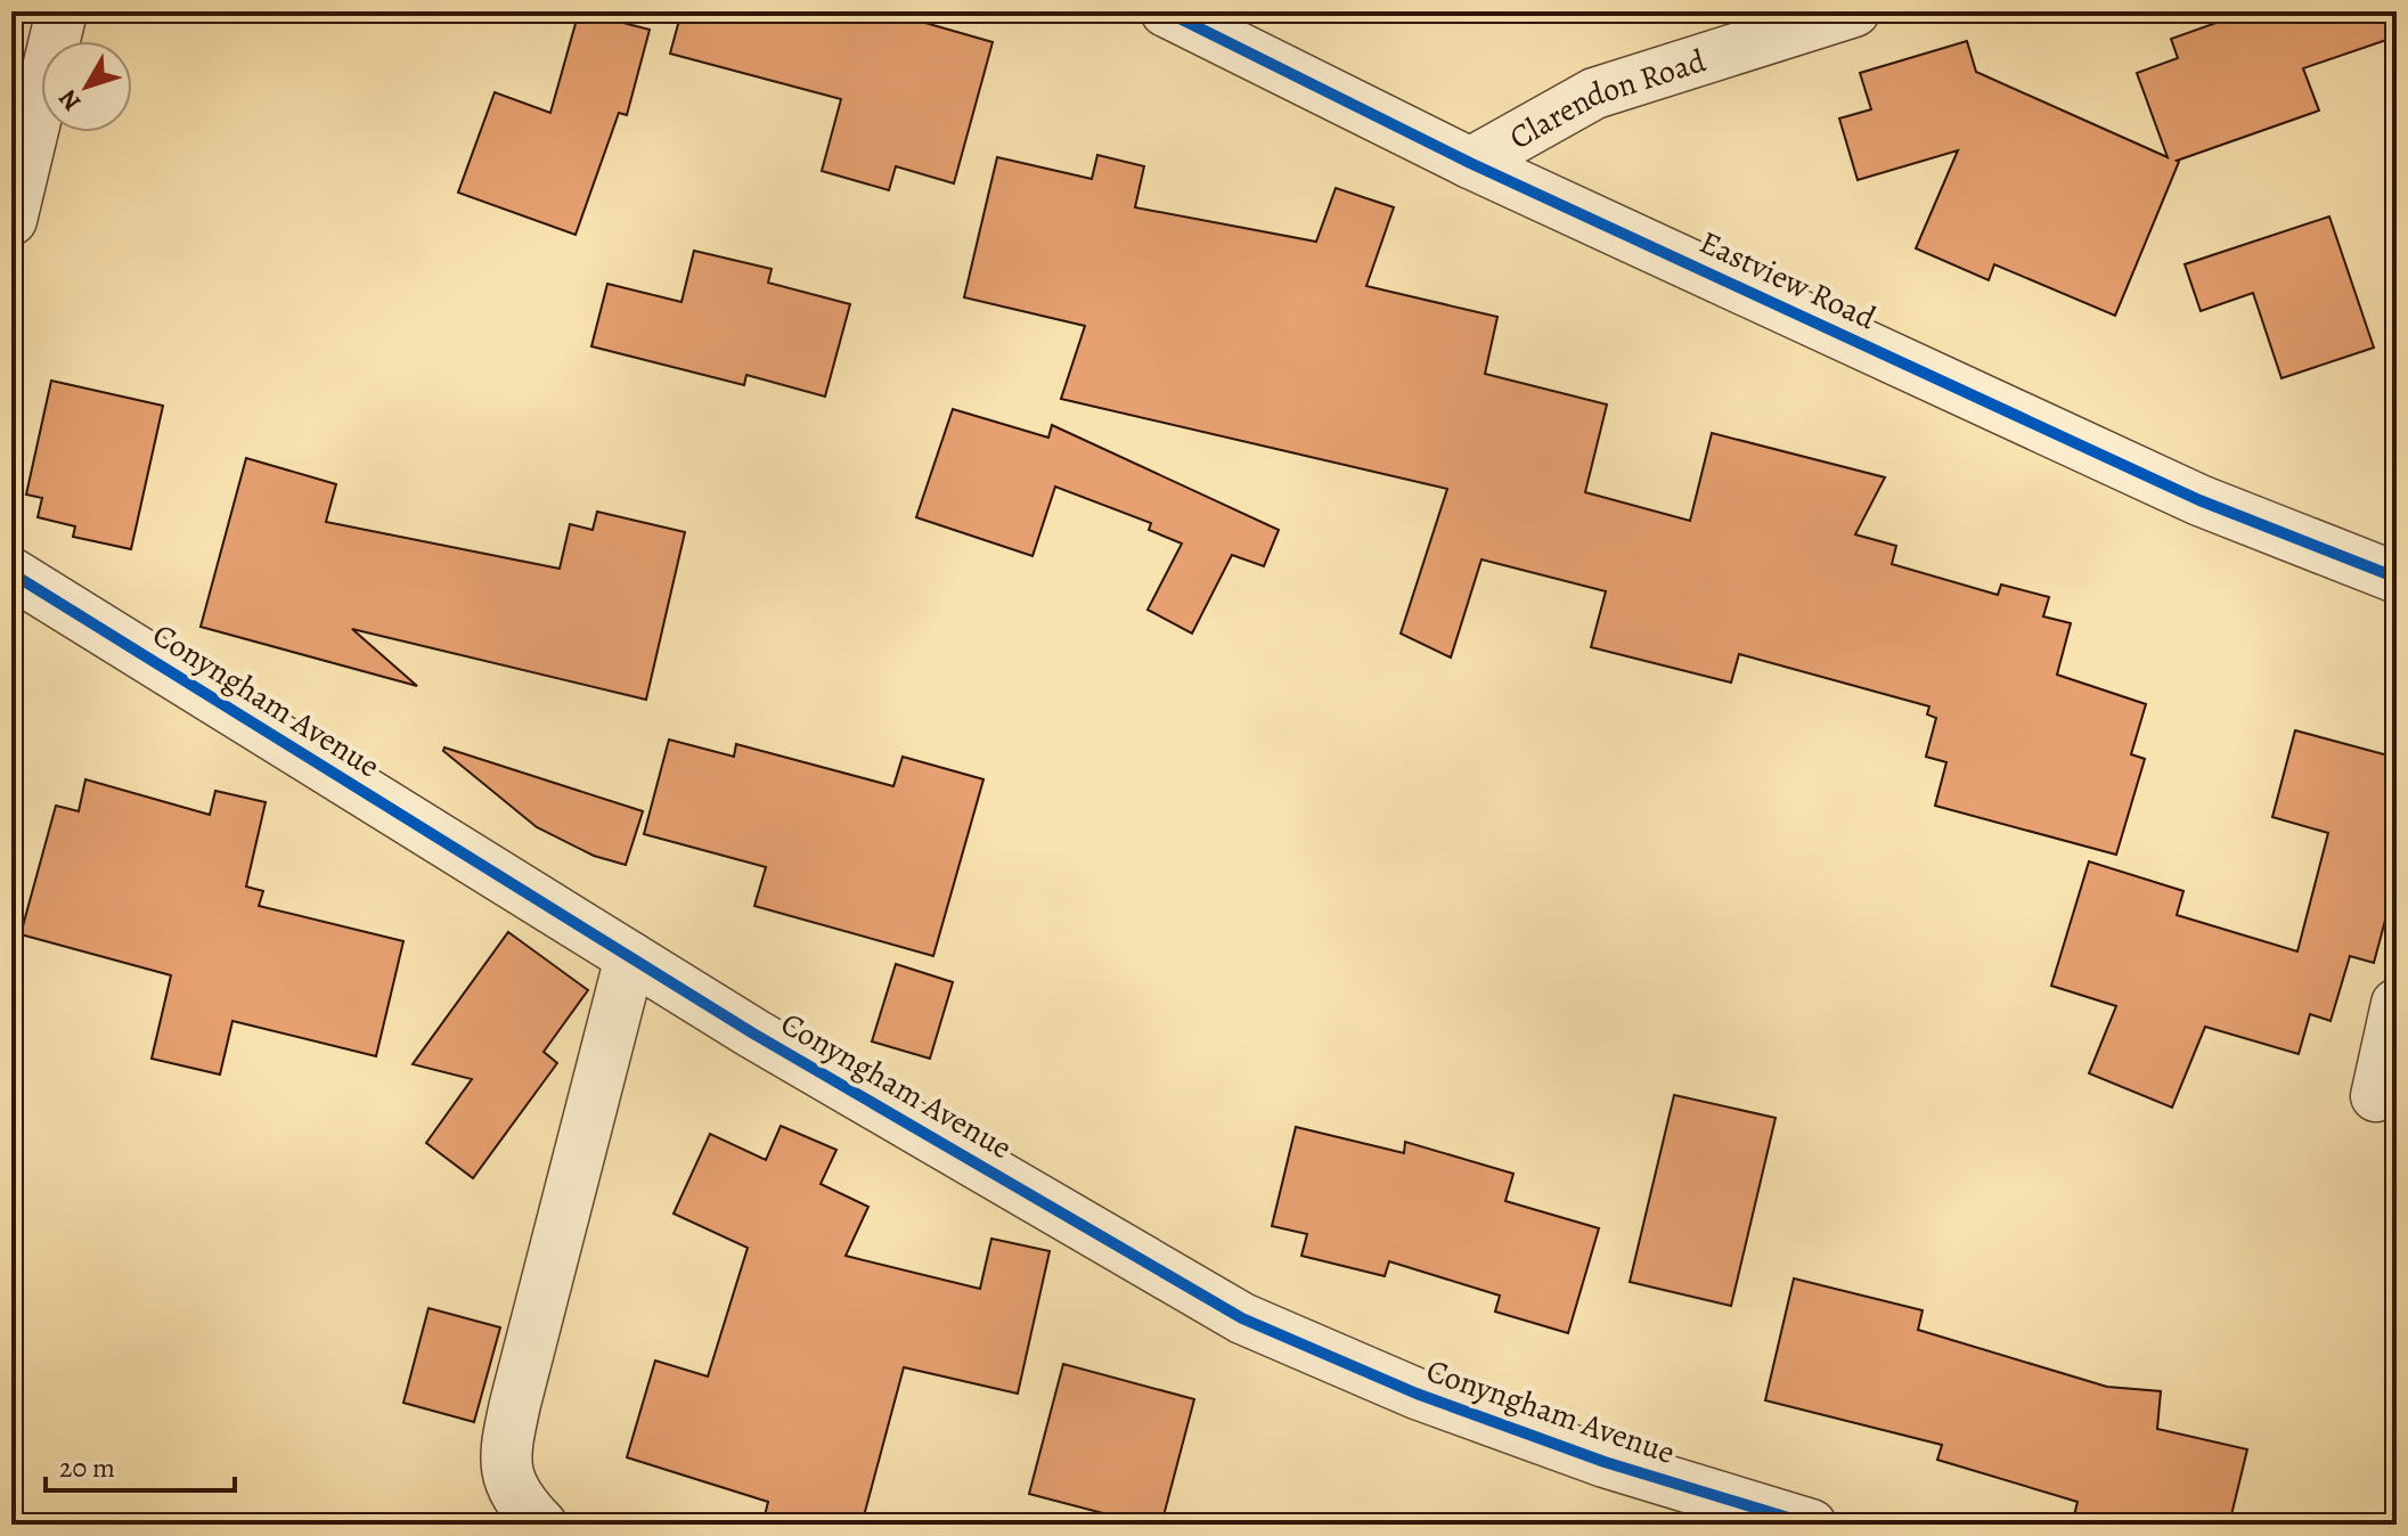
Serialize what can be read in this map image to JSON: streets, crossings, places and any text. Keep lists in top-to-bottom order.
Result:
{
  "streets": {
    "street": ["Clarendon Road", "Eastview Road", "Conyngham Avenue"]
  },
  "crossings": [
    ["Clarendon Road", "Eastview Road"]
  ],
  "scale_bar": "20 m",
  "north": "bottom left"
}
